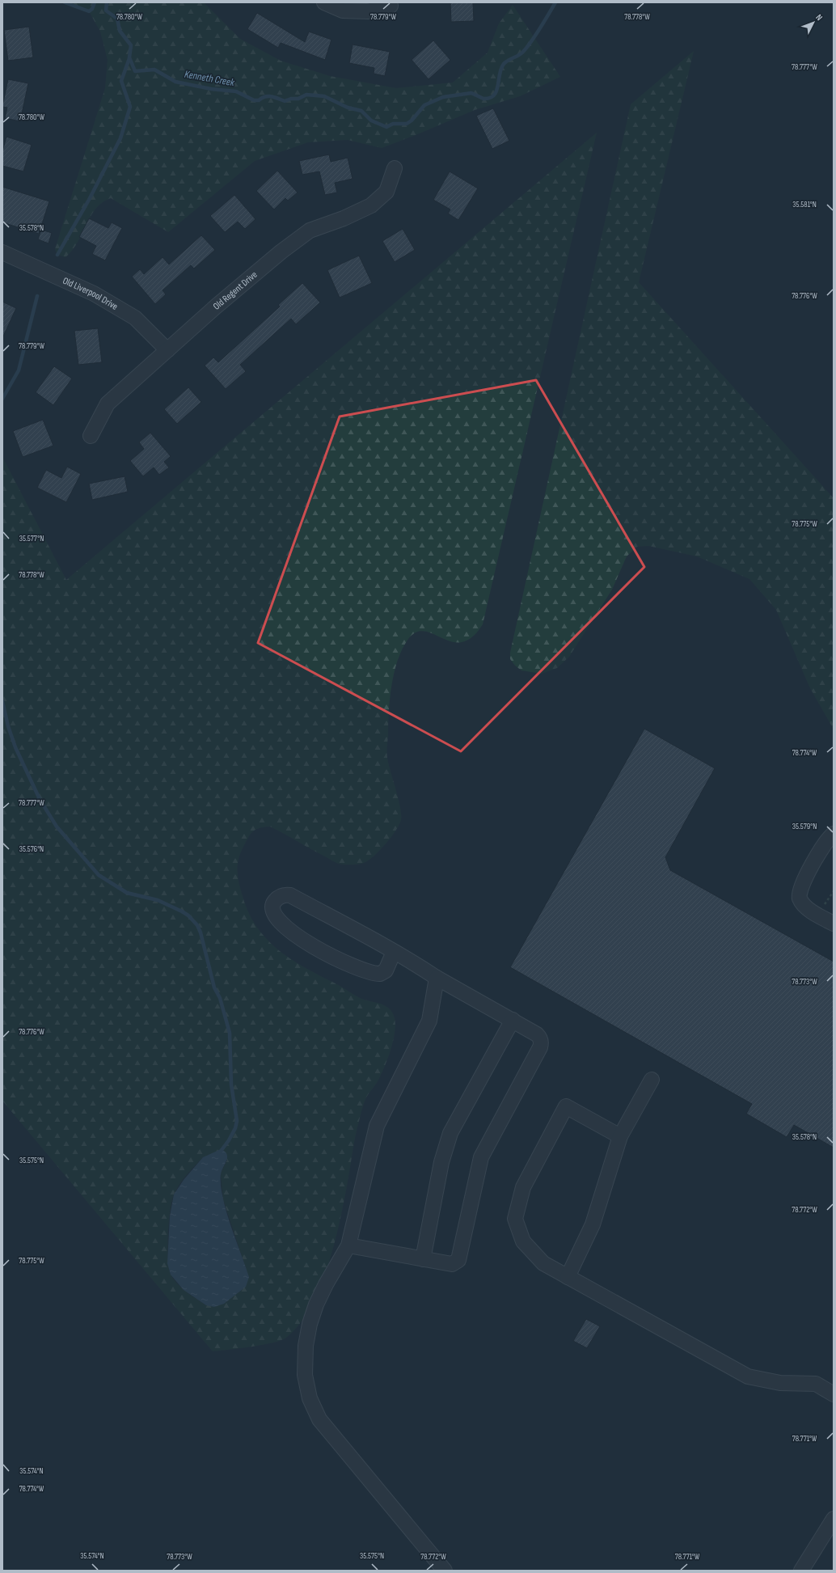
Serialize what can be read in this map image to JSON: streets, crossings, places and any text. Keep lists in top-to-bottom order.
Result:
{
  "streets": {
    "street": ["Old Regent Drive", "Old Liverpool Drive"]
  },
  "crossings": [
    ["Old Regent Drive", "Old Liverpool Drive"]
  ],
  "water": ["Kenneth Creek"],
  "north": "top right",
  "coordinates": [
    "78.780°W",
    "78.779°W",
    "78.778°W",
    "78.777°W",
    "35.581°N",
    "35.578°N",
    "78.776°W",
    "78.775°W",
    "35.577°N",
    "78.774°W",
    "35.579°N",
    "35.576°N",
    "78.773°W",
    "35.575°N",
    "78.772°W",
    "78.771°W",
    "35.574°N"
  ]
}
